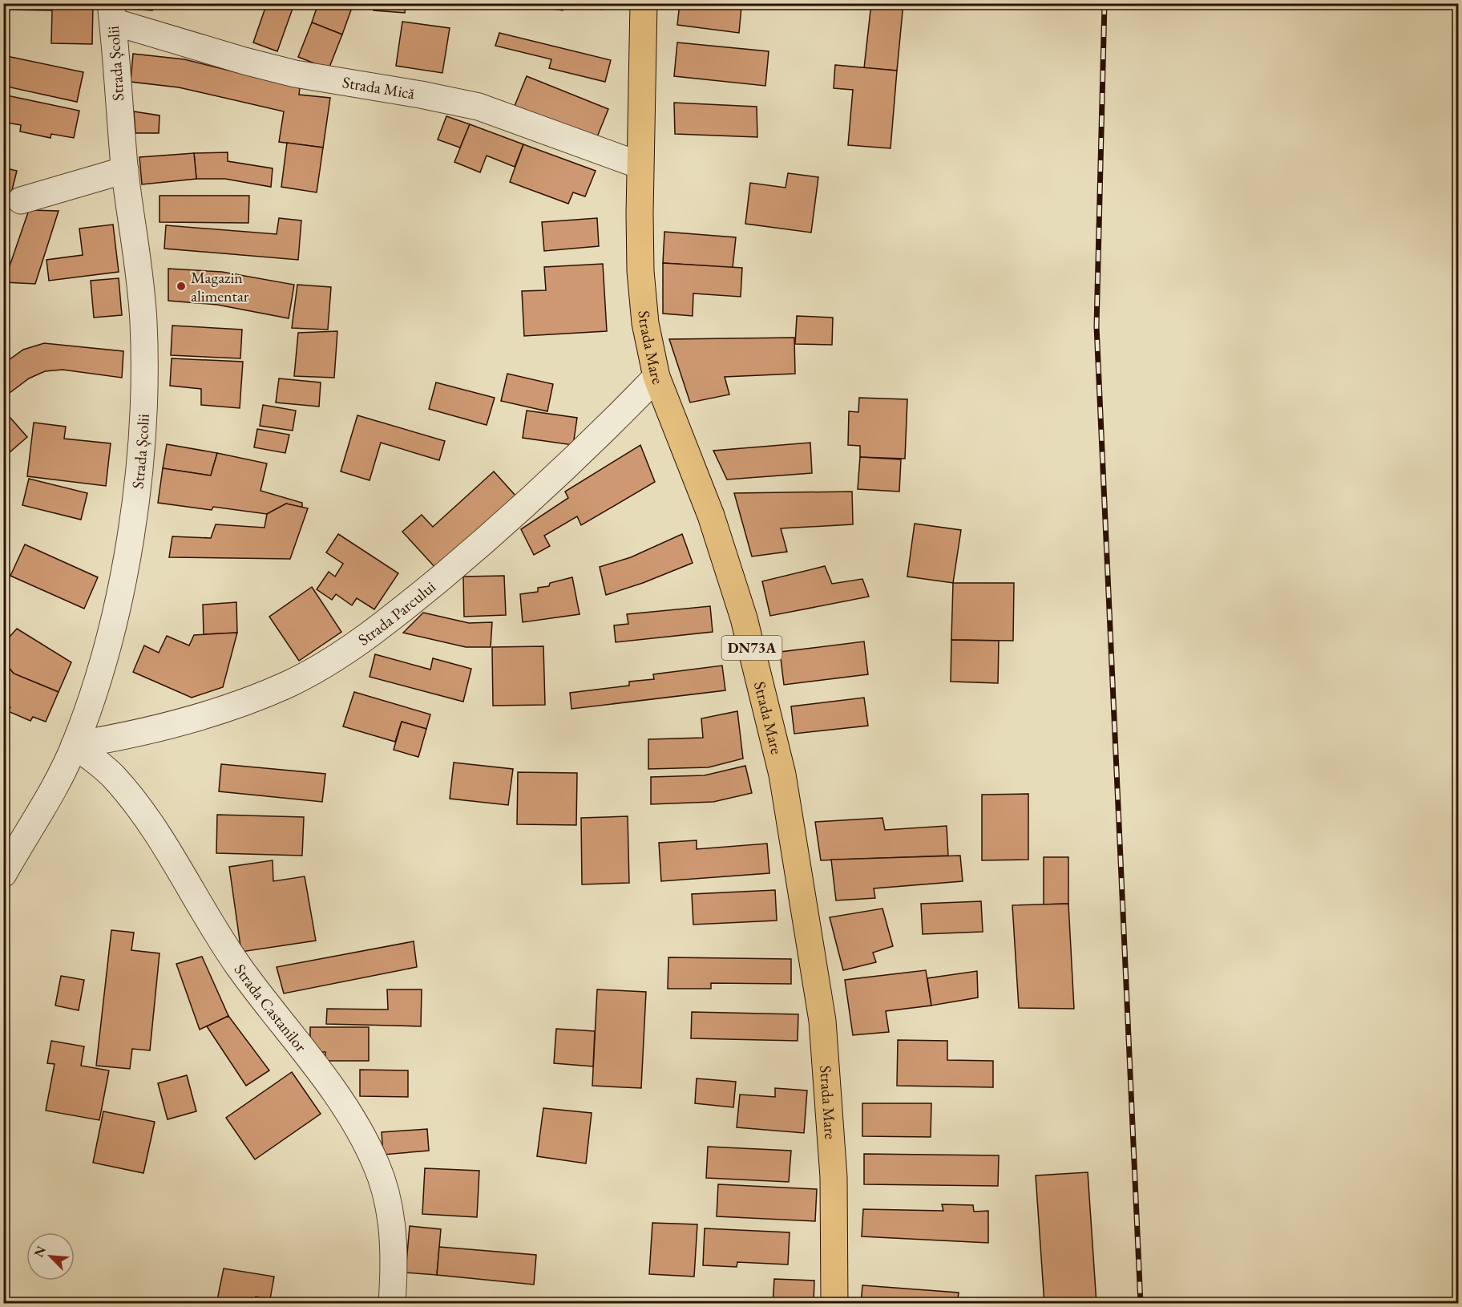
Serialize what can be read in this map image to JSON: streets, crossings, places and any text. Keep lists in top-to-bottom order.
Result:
{
  "streets": {
    "main road": ["Strada Mare", "DN73A"],
    "street": [
      "Strada Școlii",
      "Strada Mică",
      "Strada Parcului",
      "Strada Castanilor"
    ]
  },
  "crossings": [
    ["Strada Școlii", "Strada Mică"],
    ["Strada Școlii", "Strada Parcului"],
    ["Strada Școlii", "Strada Castanilor"],
    ["Strada Mică", "Strada Mare"],
    ["Strada Mare", "Strada Parcului"],
    ["Strada Parcului", "Strada Castanilor"]
  ],
  "places": ["Magazin alimentar"],
  "north": "top left"
}
